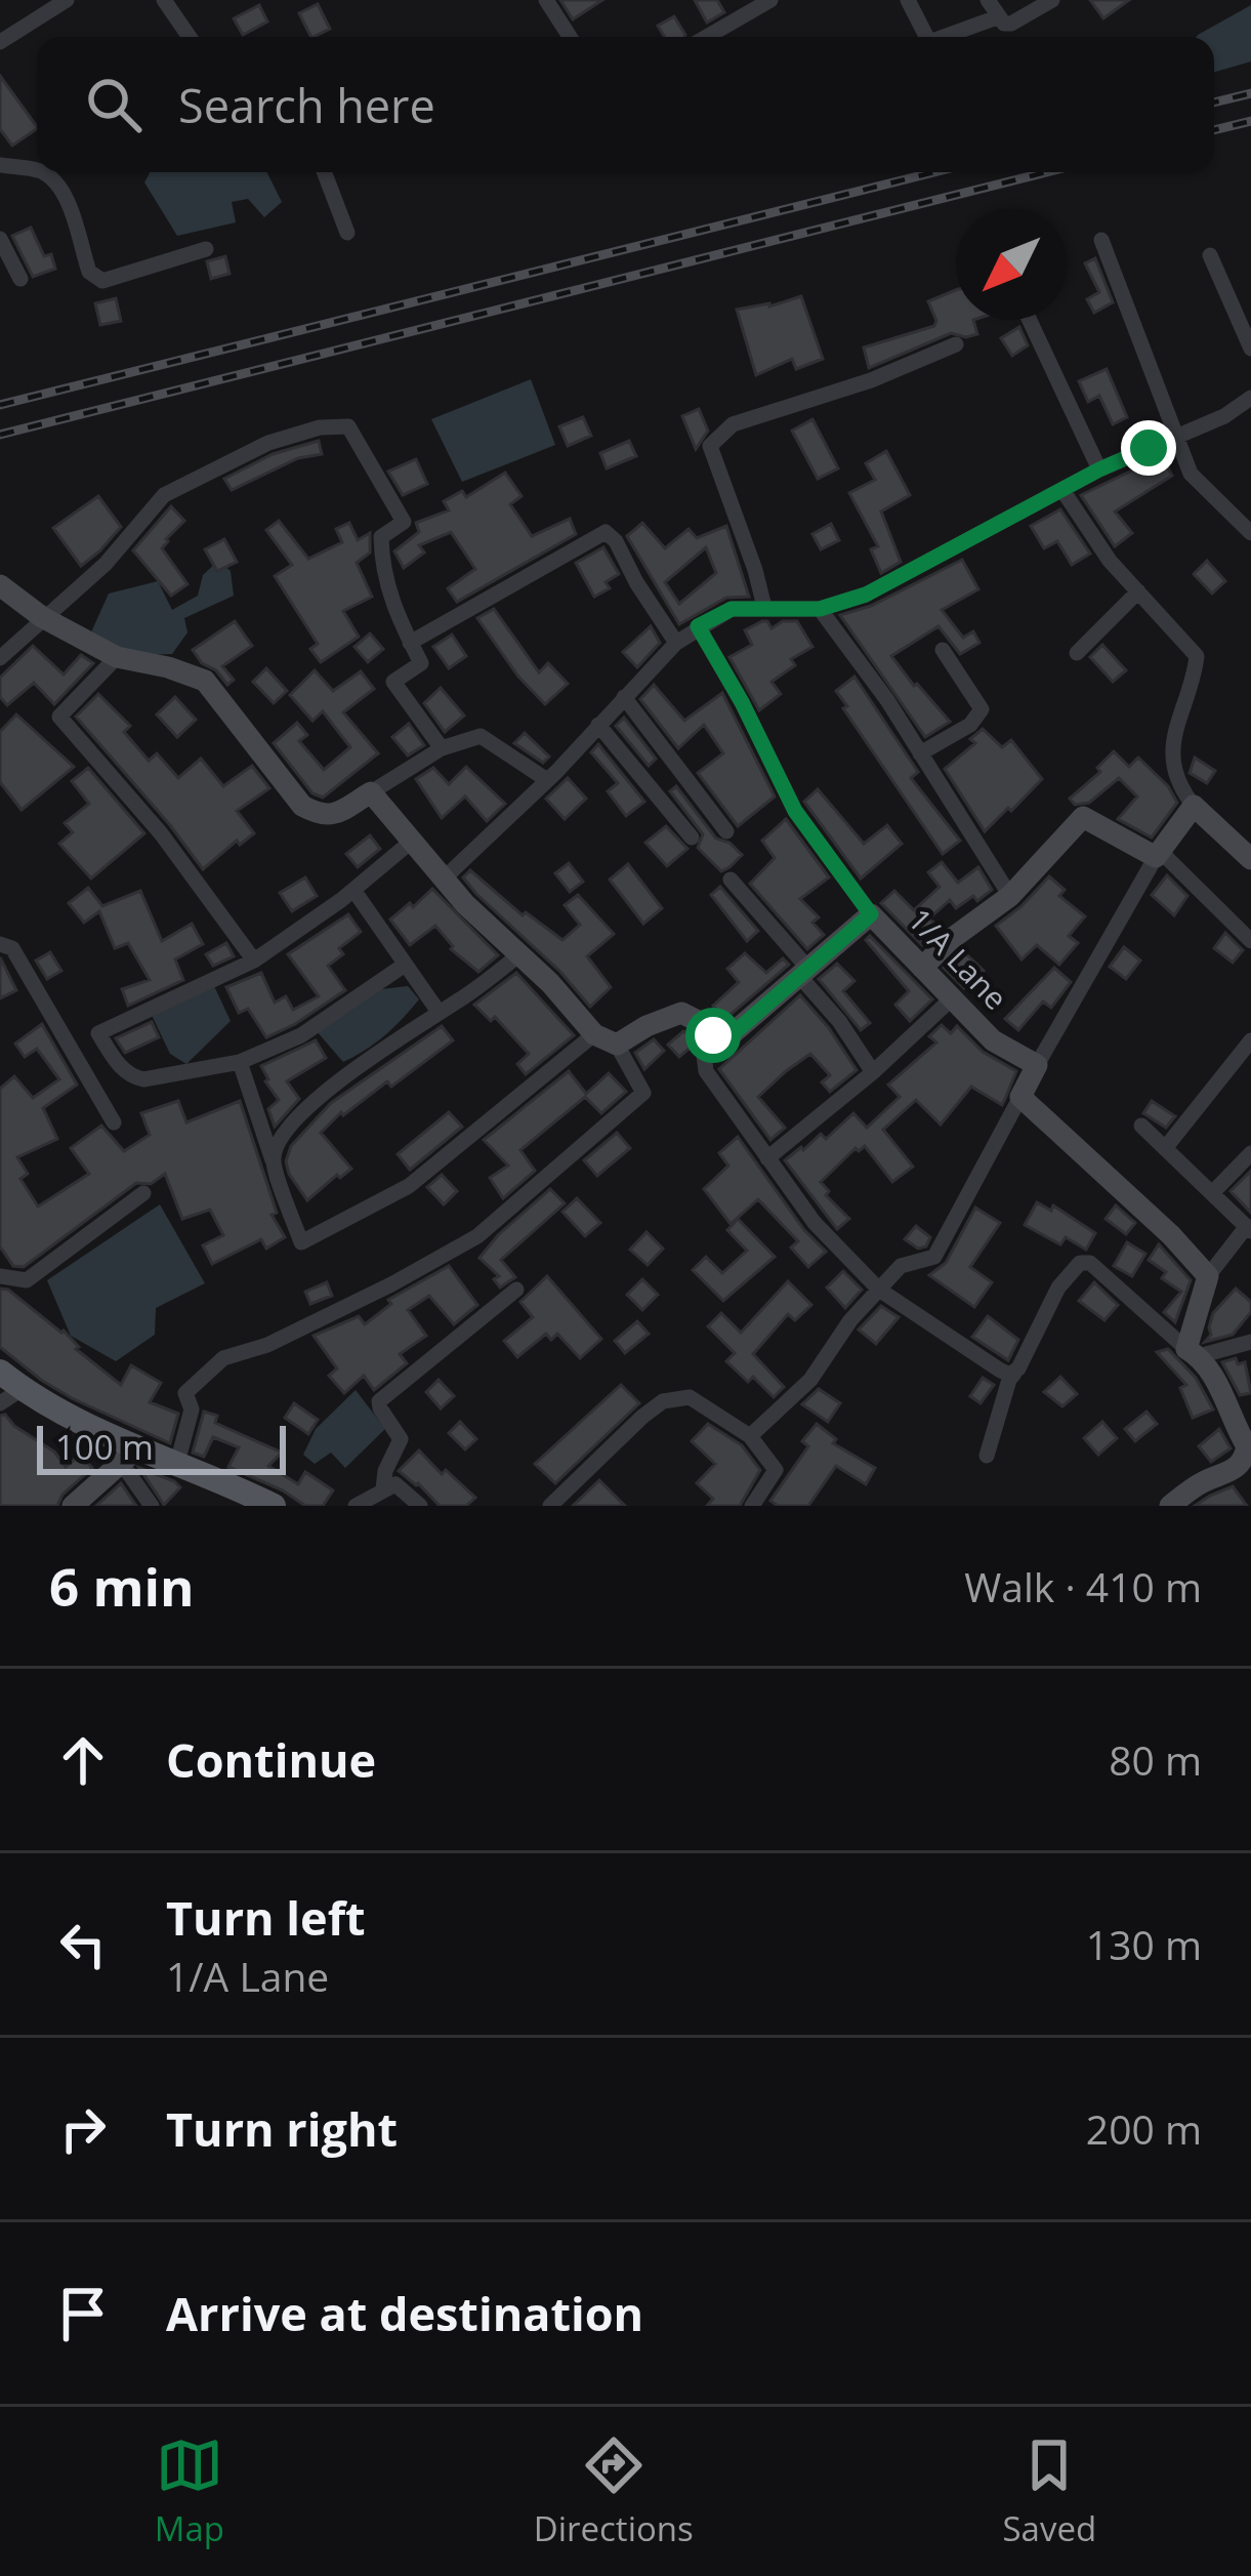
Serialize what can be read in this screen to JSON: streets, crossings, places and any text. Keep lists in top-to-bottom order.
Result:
{
  "streets": {
    "street": ["1/A Lane"]
  },
  "scale_bar": "100 m",
  "north": "bottom left",
  "page": {
    "search": "Search here",
    "scale": "100 m",
    "heading": ["6 min", "Walk · 410 m"],
    "list": [
      ["Continue", "80 m"],
      ["Turn left", "1/A Lane", "130 m"],
      ["Turn right", "200 m"],
      "Arrive at destination"
    ],
    "nav": ["Map", "Directions", "Saved"]
  }
}
